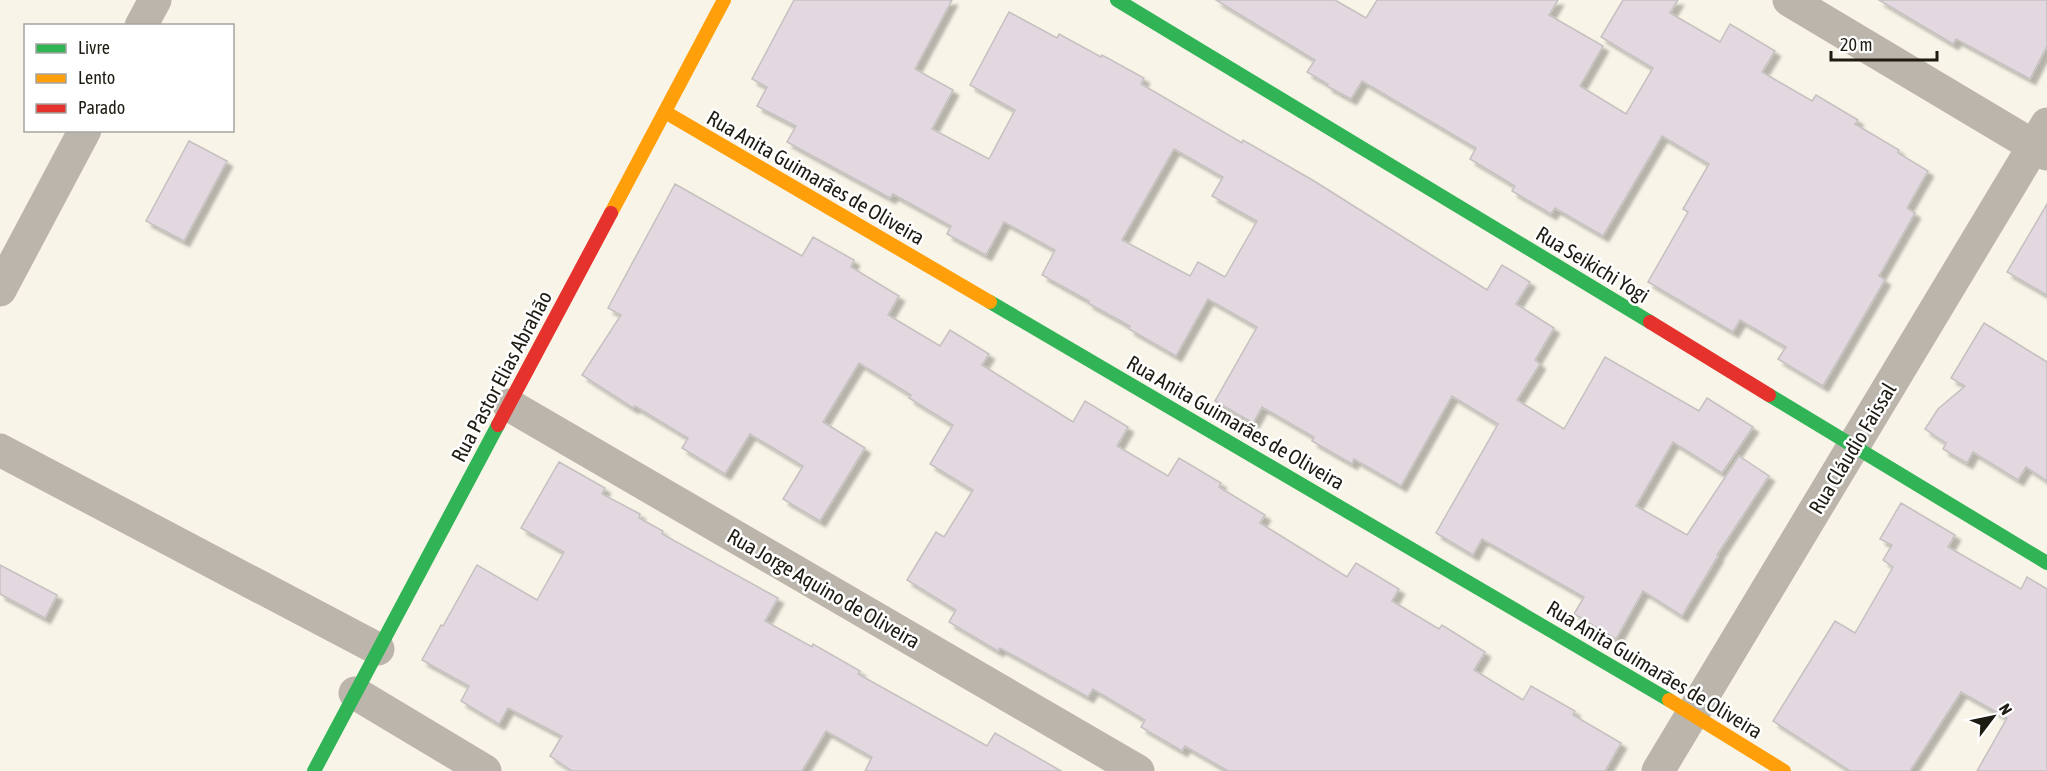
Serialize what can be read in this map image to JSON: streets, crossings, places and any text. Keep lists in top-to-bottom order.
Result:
{
  "streets": {
    "street": [
      "Rua Anita Guimarães de Oliveira",
      "Rua Seikichi Yogi",
      "Rua Pastor Elias Abrahão",
      "Rua Cláudio Faissal",
      "Rua Jorge Aquino de Oliveira"
    ]
  },
  "crossings": [
    ["Rua Anita Guimarães de Oliveira", "Rua Pastor Elias Abrahão"],
    ["Rua Anita Guimarães de Oliveira", "Rua Cláudio Faissal"],
    ["Rua Seikichi Yogi", "Rua Cláudio Faissal"],
    ["Rua Pastor Elias Abrahão", "Rua Jorge Aquino de Oliveira"]
  ],
  "legend": ["Livre", "Lento", "Parado"],
  "scale_bar": "20 m",
  "north": "top right"
}
